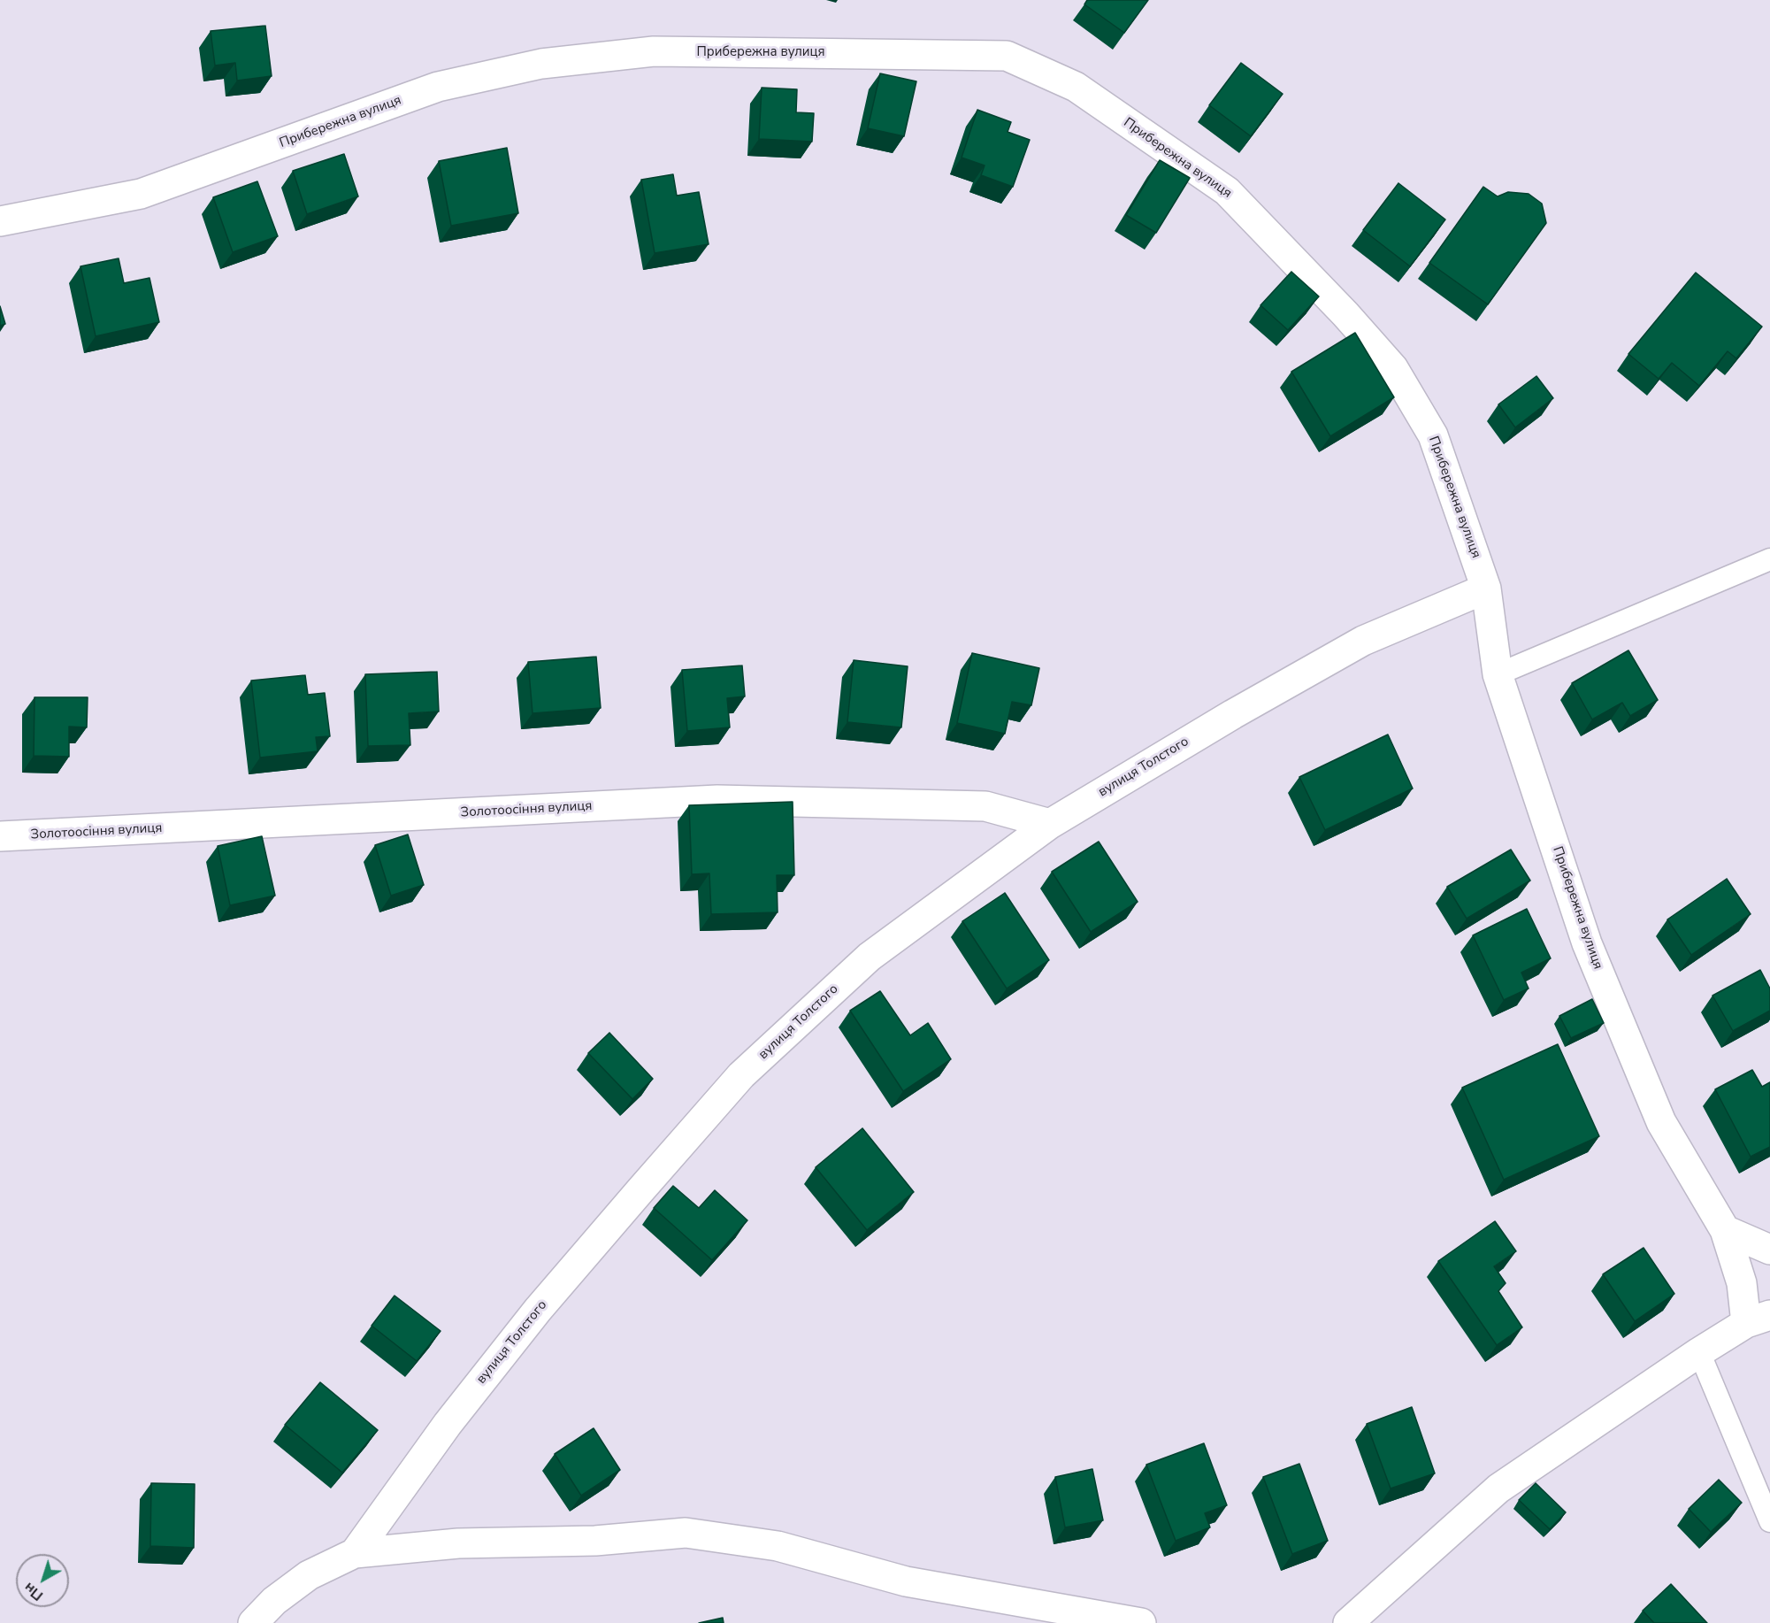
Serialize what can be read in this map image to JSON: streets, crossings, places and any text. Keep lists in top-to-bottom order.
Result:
{
  "streets": {
    "street": ["Прибережна вулиця", "вулиця Толстого", "Золотоосіння вулиця"]
  },
  "crossings": [
    ["Прибережна вулиця", "вулиця Толстого"],
    ["вулиця Толстого", "Золотоосіння вулиця"]
  ],
  "north": "bottom left"
}
